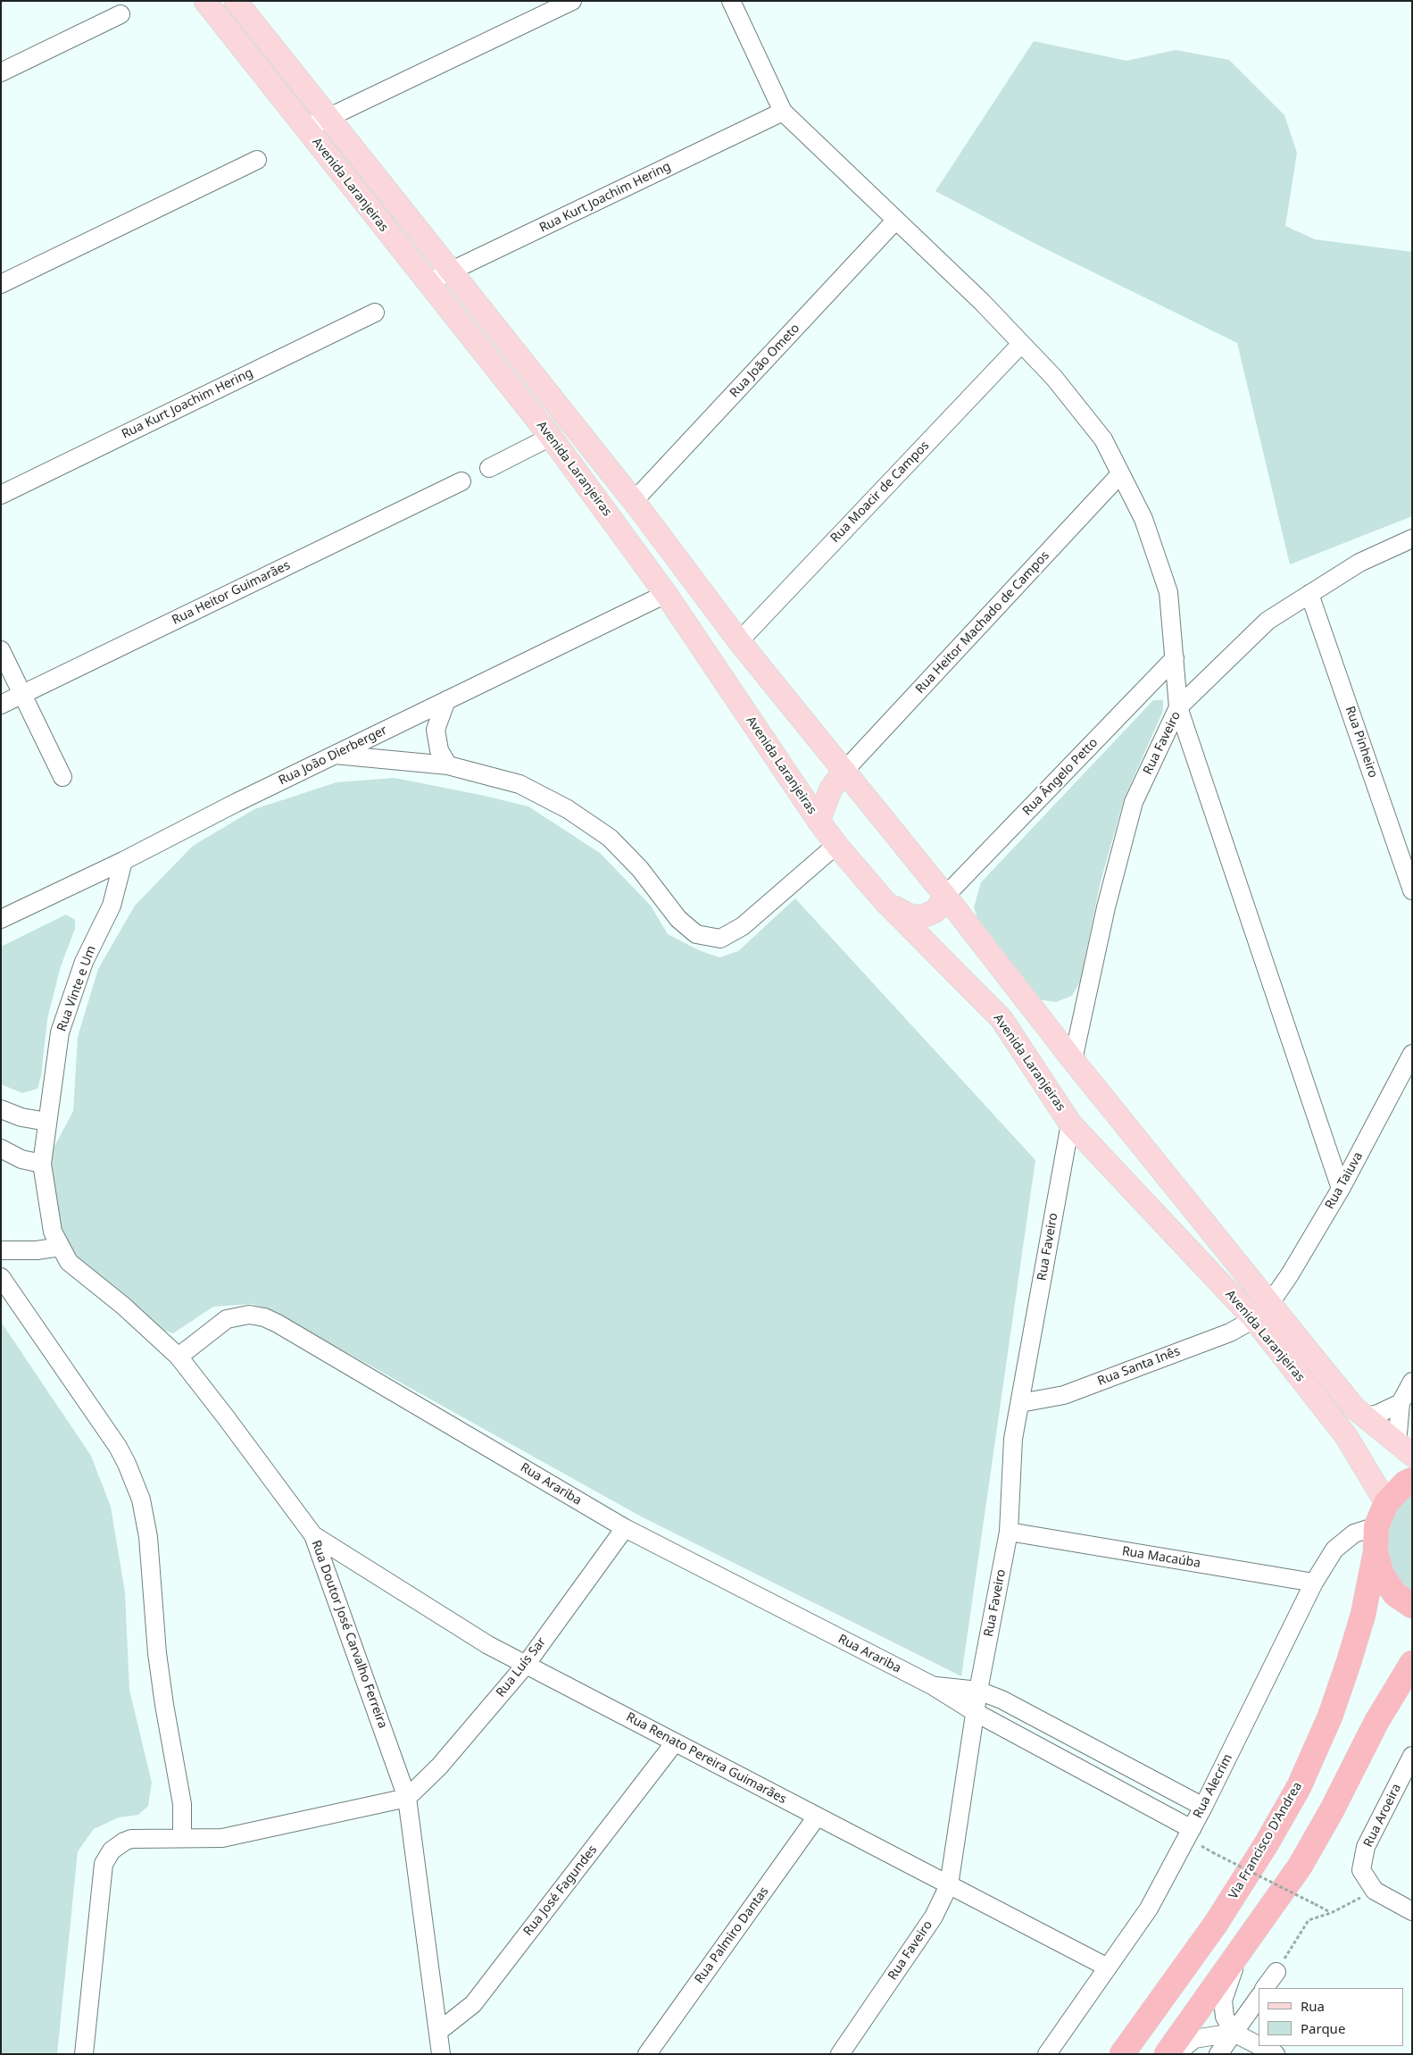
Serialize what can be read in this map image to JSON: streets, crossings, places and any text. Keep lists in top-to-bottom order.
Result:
{
  "streets": {
    "highway": ["Via Francisco D'Andrea"],
    "main road": ["Avenida Laranjeiras"],
    "street": [
      "Rua Kurt Joachim Hering",
      "Rua João Ometo",
      "Rua Moacir de Campos",
      "Rua Heitor Guimarães",
      "Rua Heitor Machado de Campos",
      "Rua Pinheiro",
      "Rua Faveiro",
      "Rua João Dierberger",
      "Rua Ângelo Petto",
      "Rua Vinte e Um",
      "Rua Taiuva",
      "Rua Santa Inês",
      "Rua Arariba",
      "Rua Macaúba",
      "Rua Doutor José Carvalho Ferreira",
      "Rua Luís Sar",
      "Rua Renato Pereira Guimarães",
      "Rua Alecrim",
      "Rua Aroeira",
      "Rua José Fagundes",
      "Rua Palmiro Dantas"
    ]
  },
  "crossings": [
    ["Avenida Laranjeiras", "Rua Kurt Joachim Hering"],
    ["Avenida Laranjeiras", "Rua João Ometo"],
    ["Avenida Laranjeiras", "Rua Moacir de Campos"],
    ["Avenida Laranjeiras", "Rua Heitor Machado de Campos"],
    ["Avenida Laranjeiras", "Rua Faveiro"],
    ["Avenida Laranjeiras", "Rua João Dierberger"],
    ["Avenida Laranjeiras", "Rua Ângelo Petto"],
    ["Avenida Laranjeiras", "Rua Taiuva"],
    ["Avenida Laranjeiras", "Rua Santa Inês"],
    ["Rua Pinheiro", "Rua Faveiro"],
    ["Rua Faveiro", "Rua Santa Inês"],
    ["Rua Faveiro", "Rua Arariba"],
    ["Rua Faveiro", "Rua Macaúba"],
    ["Rua Faveiro", "Rua Renato Pereira Guimarães"],
    ["Rua João Dierberger", "Rua Vinte e Um"],
    ["Rua Vinte e Um", "Rua Doutor José Carvalho Ferreira"],
    ["Rua Arariba", "Rua Doutor José Carvalho Ferreira"],
    ["Rua Arariba", "Rua Luís Sar"],
    ["Rua Arariba", "Rua Alecrim"],
    ["Rua Macaúba", "Rua Alecrim"],
    ["Rua Doutor José Carvalho Ferreira", "Rua Luís Sar"],
    ["Rua Doutor José Carvalho Ferreira", "Rua Renato Pereira Guimarães"],
    ["Rua Doutor José Carvalho Ferreira", "Rua José Fagundes"],
    ["Rua Luís Sar", "Rua Renato Pereira Guimarães"],
    ["Rua Renato Pereira Guimarães", "Rua Alecrim"],
    ["Rua Renato Pereira Guimarães", "Rua José Fagundes"],
    ["Rua Renato Pereira Guimarães", "Rua Palmiro Dantas"]
  ],
  "legend": ["Rua", "Parque"]
}
